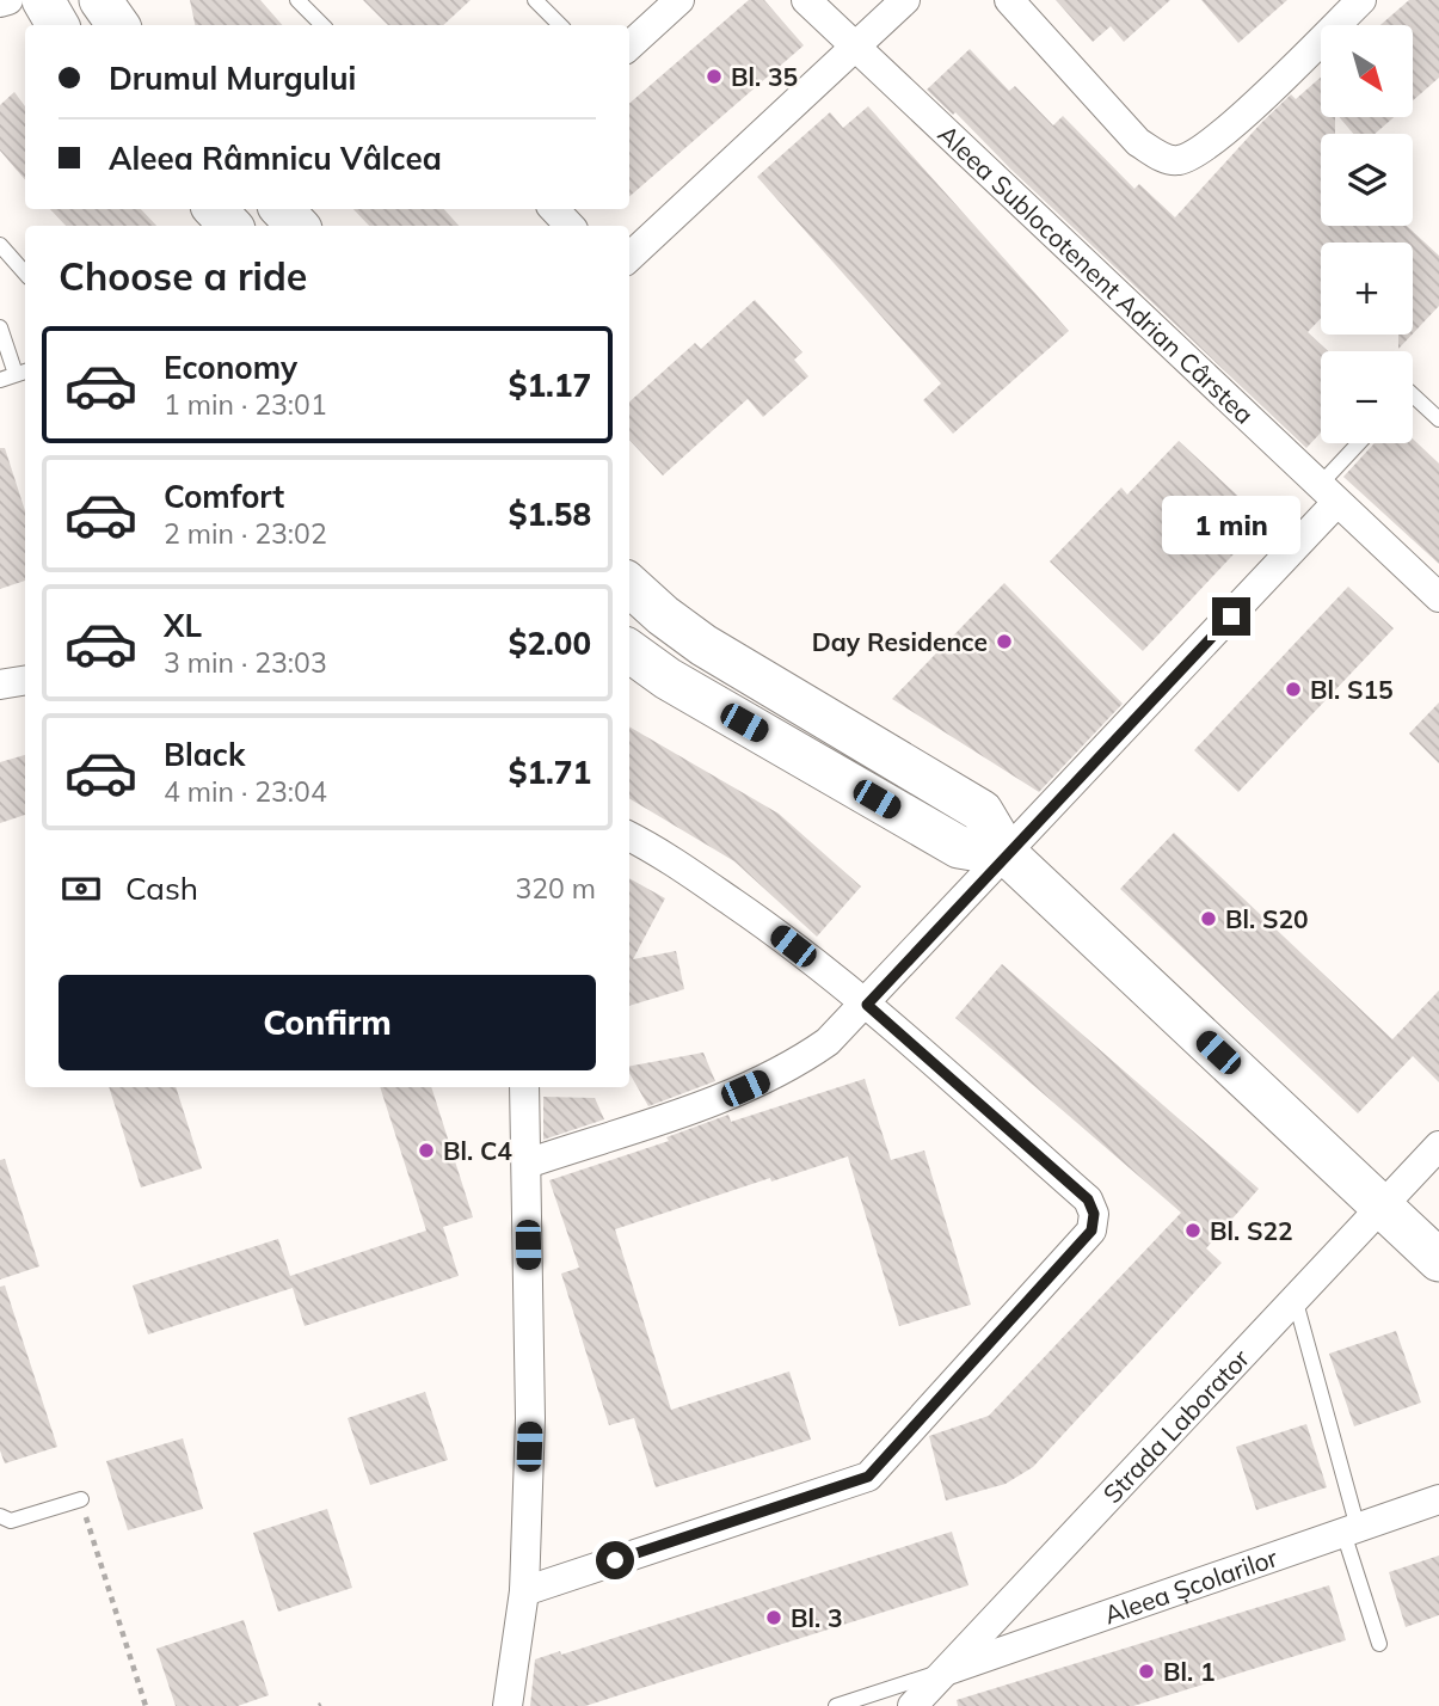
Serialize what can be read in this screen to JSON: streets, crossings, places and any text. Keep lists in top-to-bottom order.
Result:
{
  "streets": {
    "street": ["Aleea Sublocotenent Adrian Cârstea", "Strada Laborator", "Aleea Școlarilor"]
  },
  "crossings": [
    ["Strada Laborator", "Aleea Școlarilor"]
  ],
  "places": [
    "Bl. 35",
    "Day Residence",
    "Bl. S15",
    "Bl. S20",
    "Bl. C4",
    "Bl. S22",
    "Bl. 3",
    "Bl. 1"
  ],
  "north": "bottom right",
  "page": {
    "map_buttons": ["+", "−"],
    "banner": ["Drumul Murgului", "Aleea Râmnicu Vâlcea"],
    "heading": "Choose a ride",
    "list": [
      {
        "name": "Economy",
        "note": "1 min · 23:01",
        "value": "$1.17"
      },
      {
        "name": "Comfort",
        "note": "2 min · 23:02",
        "value": "$1.58"
      },
      {
        "name": "XL",
        "note": "3 min · 23:03",
        "value": "$2.00"
      },
      {
        "name": "Black",
        "note": "4 min · 23:04",
        "value": "$1.71"
      }
    ],
    "bubble": "1 min",
    "pay": ["Cash", "320 m"],
    "buttons": "Confirm"
  }
}
